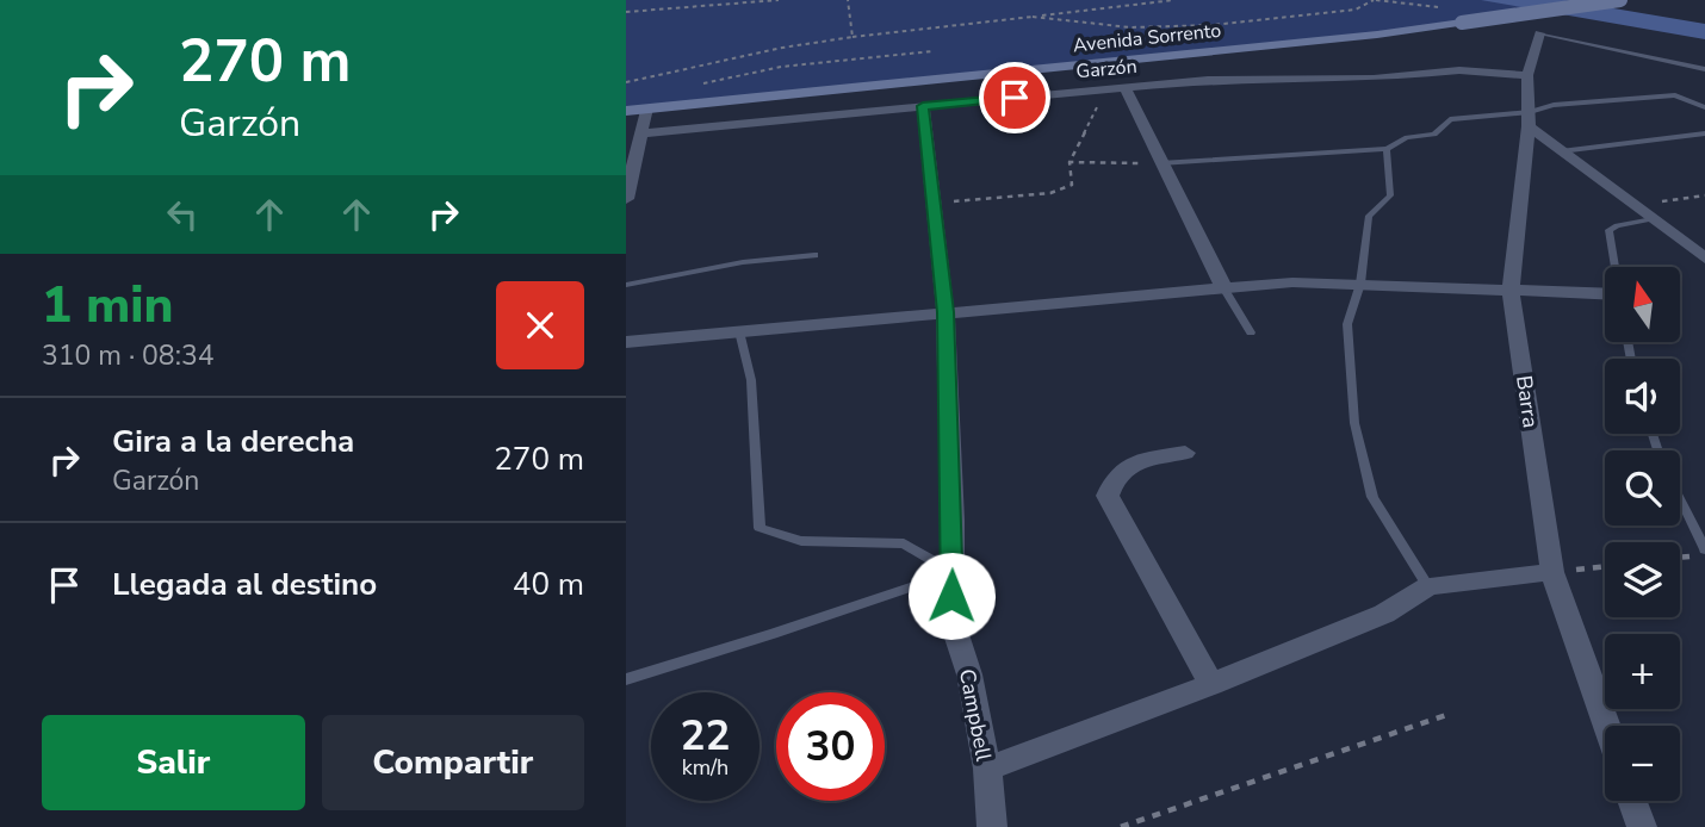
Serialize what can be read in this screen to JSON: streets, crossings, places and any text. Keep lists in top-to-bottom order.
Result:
{
  "streets": {
    "main road": ["Avenida Sorrento"],
    "street": ["Garzón", "Barra", "Campbell"]
  },
  "crossings": [
    ["Garzón", "Barra"],
    ["Garzón", "Campbell"]
  ],
  "north": "top",
  "page": {
    "turn": ["270 m", "Garzón"],
    "heading": ["1 min", "310 m · 08:34"],
    "map_buttons": ["+", "−"],
    "list": [
      {
        "name": "Gira a la derecha",
        "note": "Garzón",
        "value": "270 m"
      },
      {
        "name": "Llegada al destino",
        "value": "40 m"
      }
    ],
    "speed": "22 km/h",
    "limit": "30",
    "buttons": ["Salir", "Compartir"]
  }
}
